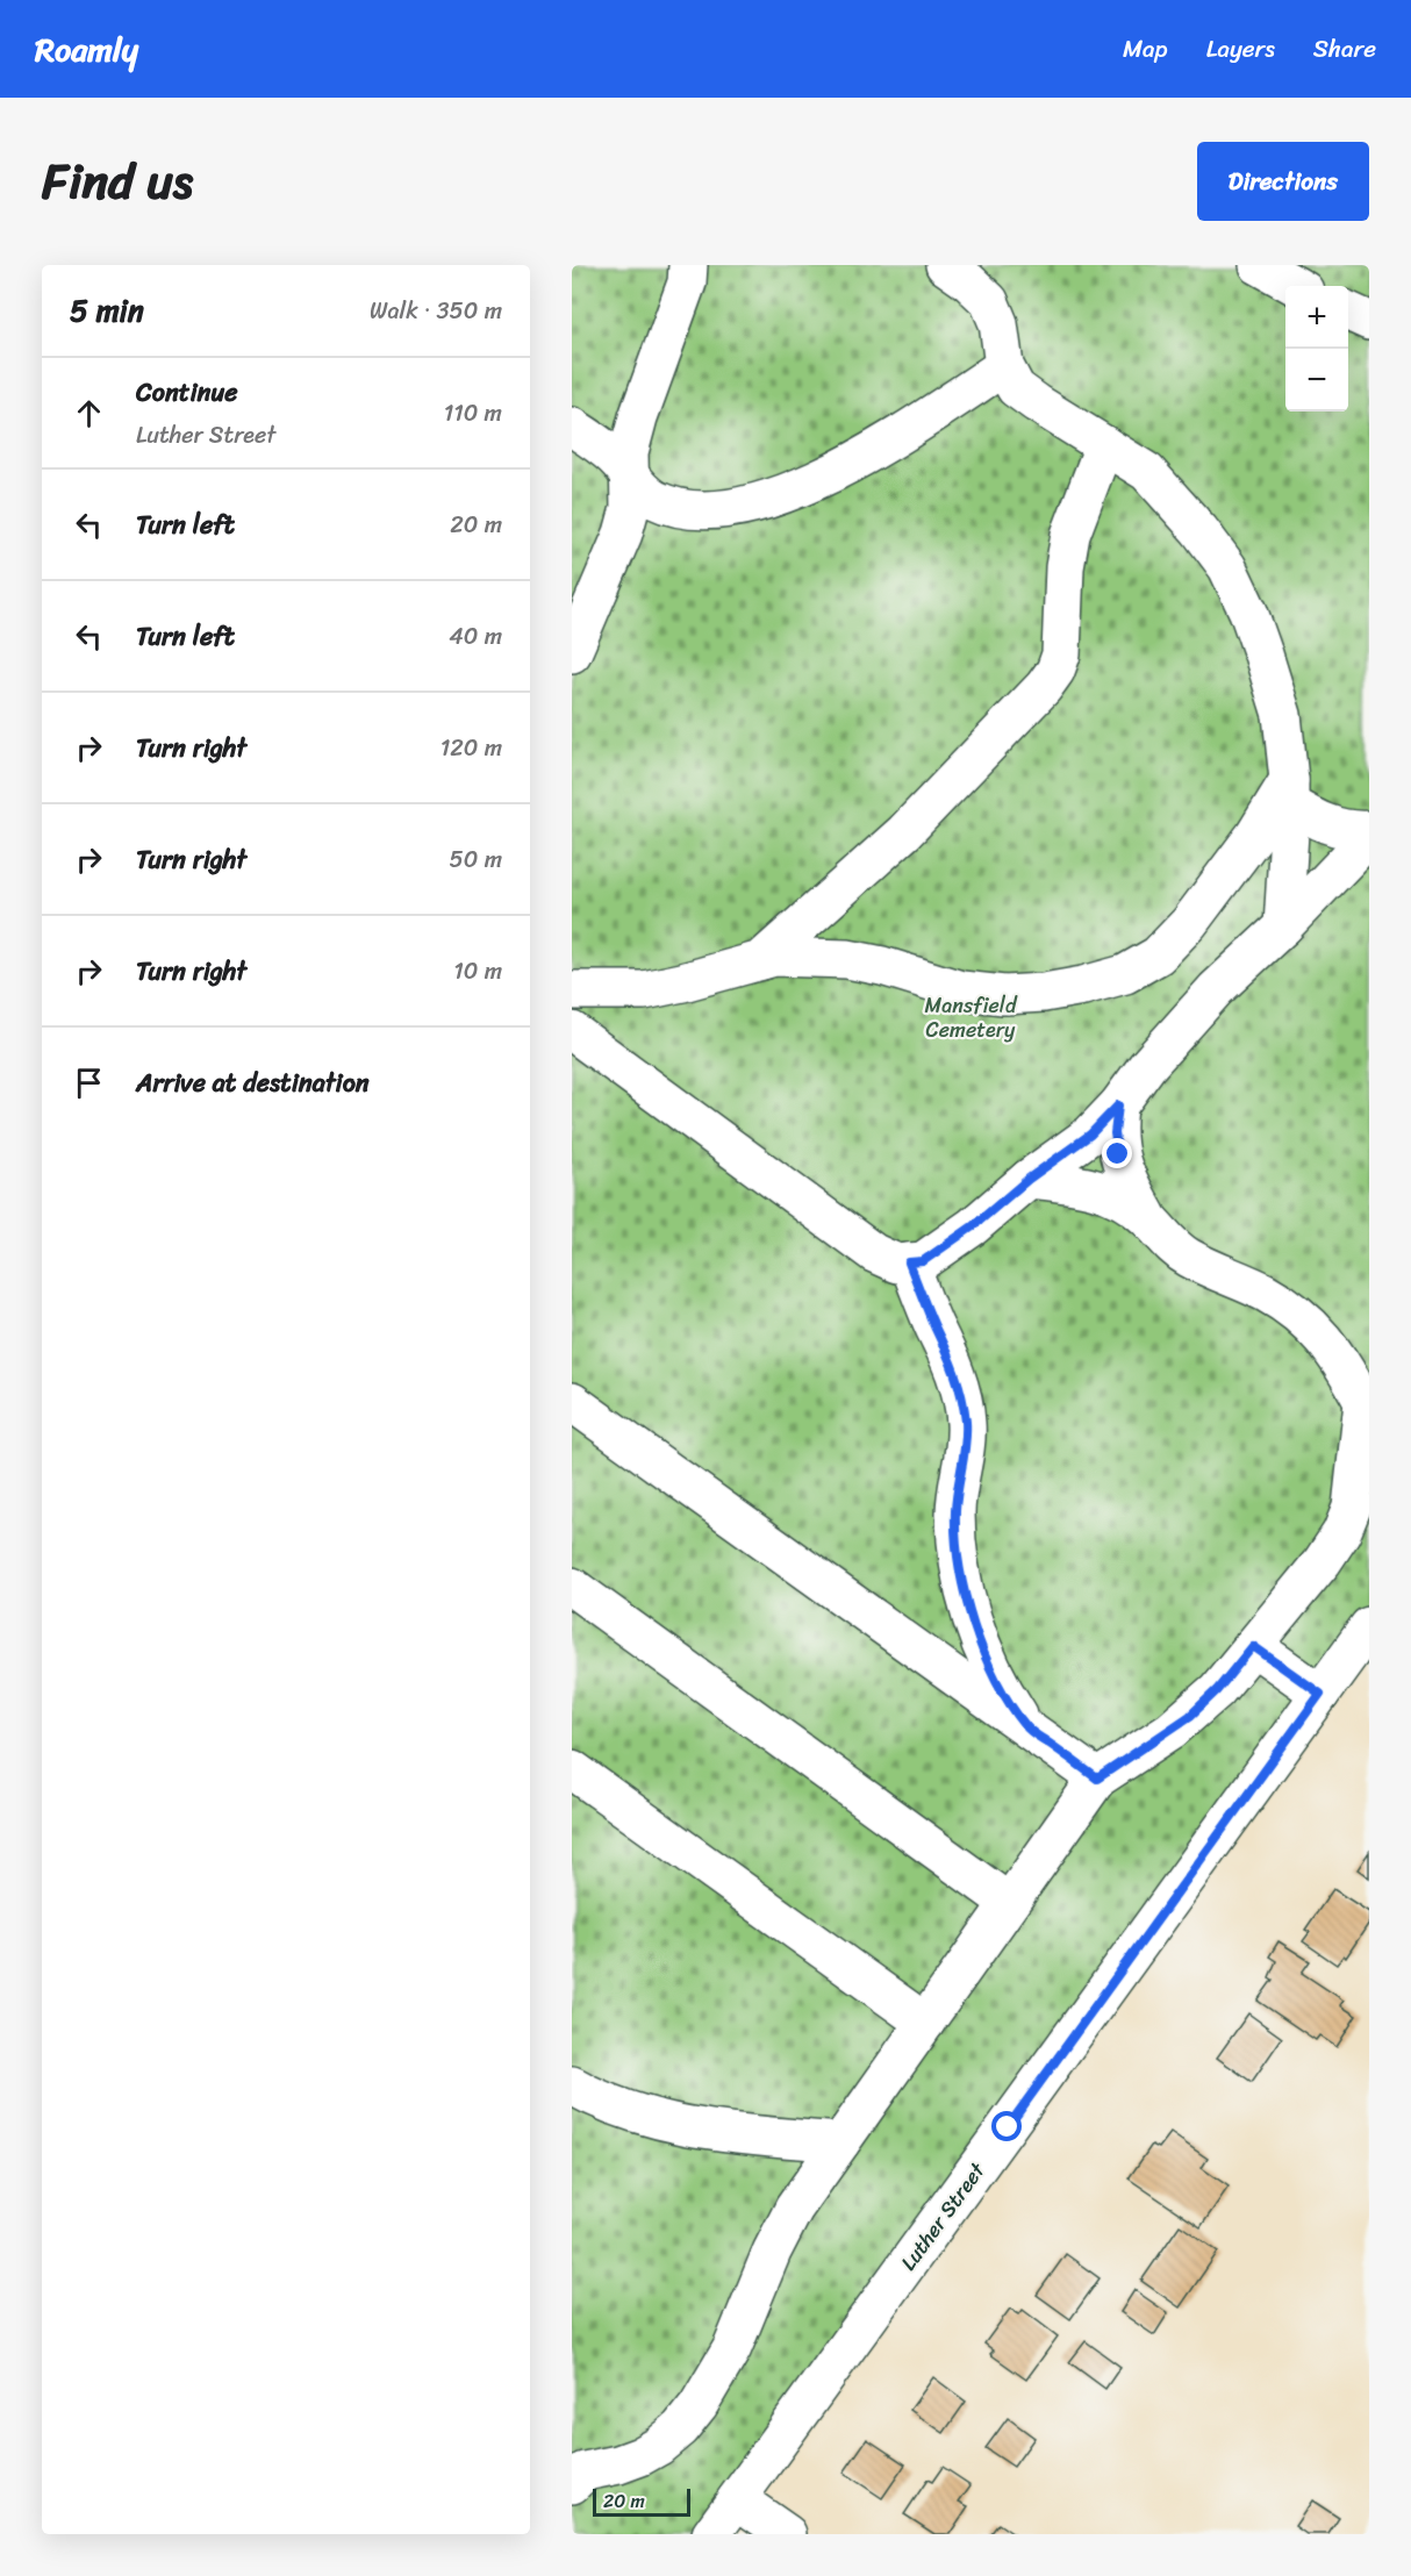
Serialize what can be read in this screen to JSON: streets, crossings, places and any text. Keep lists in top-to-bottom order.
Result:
{
  "streets": {
    "street": ["Luther Street"]
  },
  "parks": ["Mansfield Cemetery"],
  "scale_bar": "20 m",
  "page": {
    "header": "Roamly",
    "nav": ["Map", "Layers", "Share"],
    "title": "Find us",
    "buttons": "Directions",
    "heading": ["5 min", "Walk · 350 m"],
    "map_buttons": ["+", "−"],
    "list": [
      ["Continue", "Luther Street", "110 m"],
      ["Turn left", "20 m"],
      ["Turn left", "40 m"],
      ["Turn right", "120 m"],
      ["Turn right", "50 m"],
      ["Turn right", "10 m"],
      "Arrive at destination"
    ],
    "scale": "20 m"
  }
}
